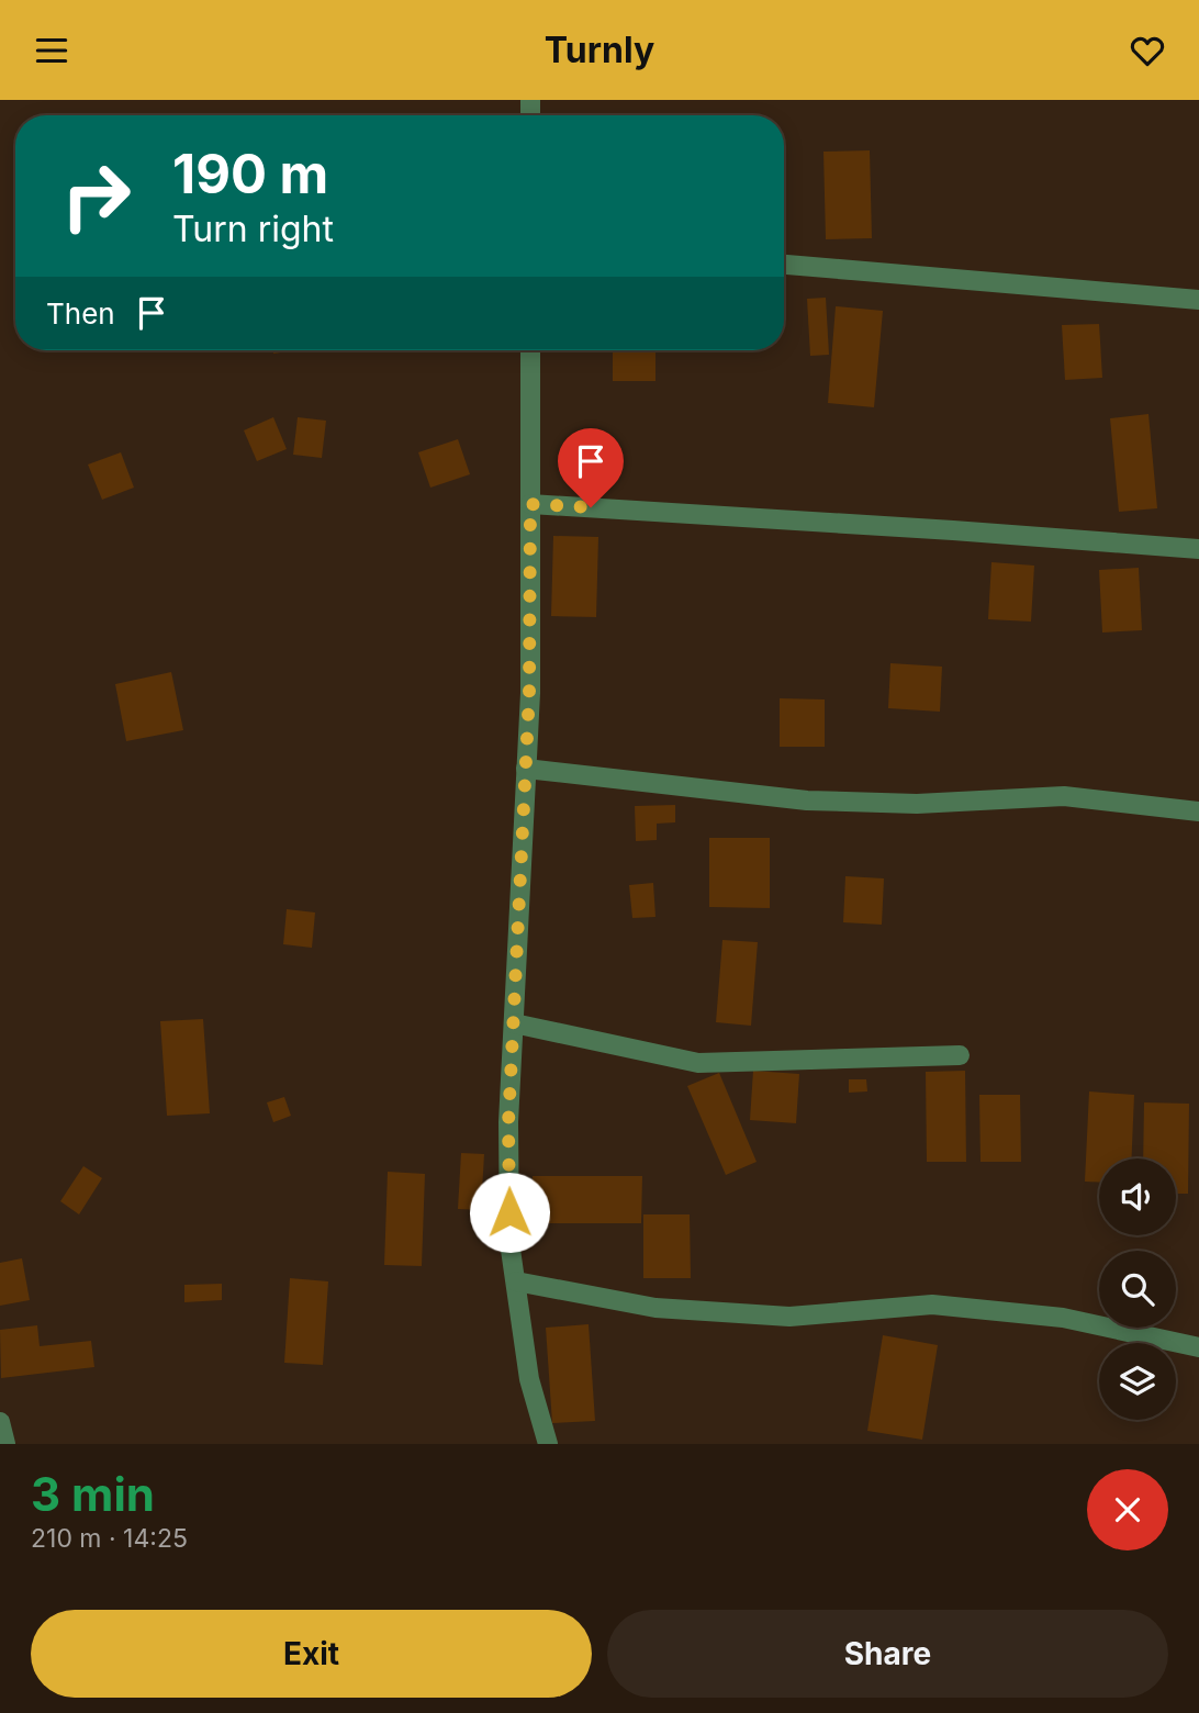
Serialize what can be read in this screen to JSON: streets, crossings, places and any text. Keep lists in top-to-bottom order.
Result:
{
  "page": {
    "header": "Turnly",
    "turn": ["190 m", "Turn right"],
    "then": "Then",
    "heading": ["3 min", "210 m · 14:25"],
    "buttons": ["Exit", "Share"]
  }
}
